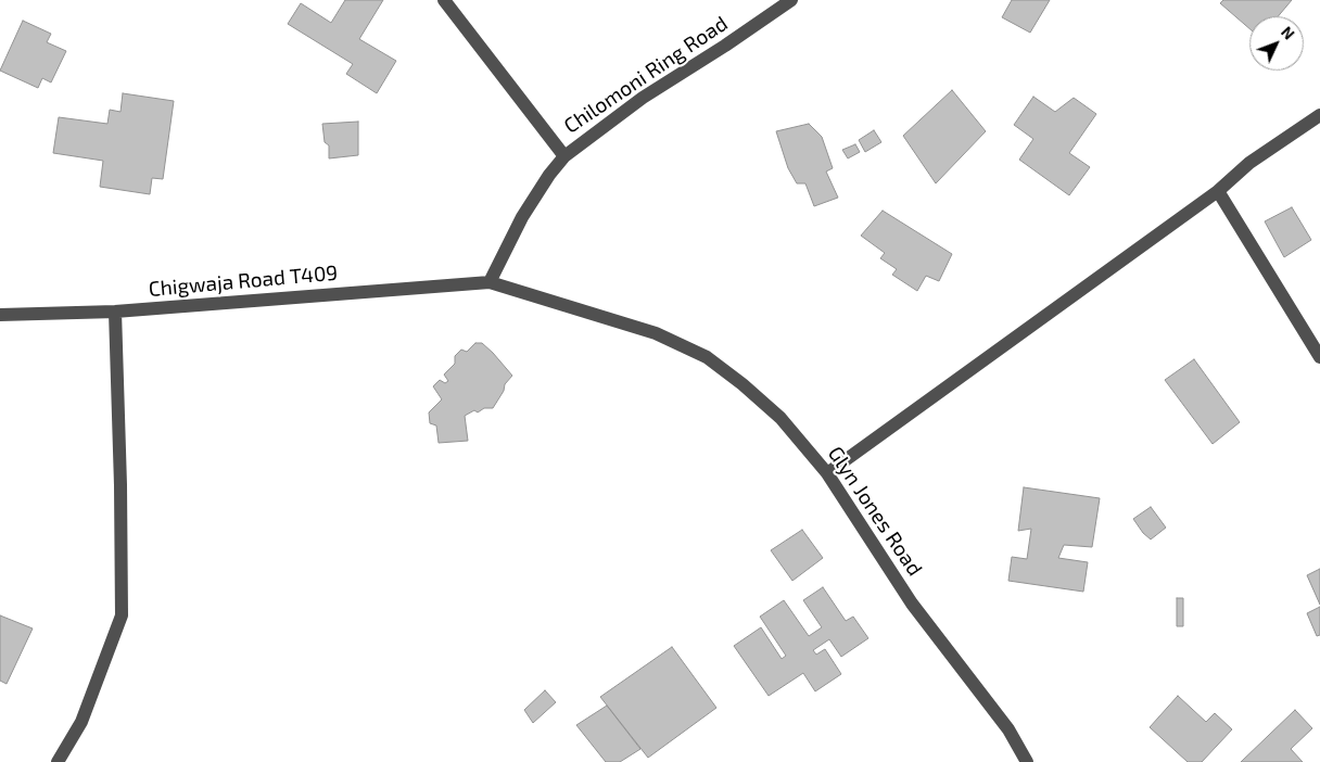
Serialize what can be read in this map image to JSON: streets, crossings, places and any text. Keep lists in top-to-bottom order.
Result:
{
  "streets": {
    "street": ["Chilomoni Ring Road", "Chigwaja Road T409", "Glyn Jones Road"]
  },
  "crossings": [
    ["Chilomoni Ring Road", "Chigwaja Road T409"],
    ["Chilomoni Ring Road", "Glyn Jones Road"],
    ["Chigwaja Road T409", "Glyn Jones Road"]
  ],
  "north": "top right"
}
